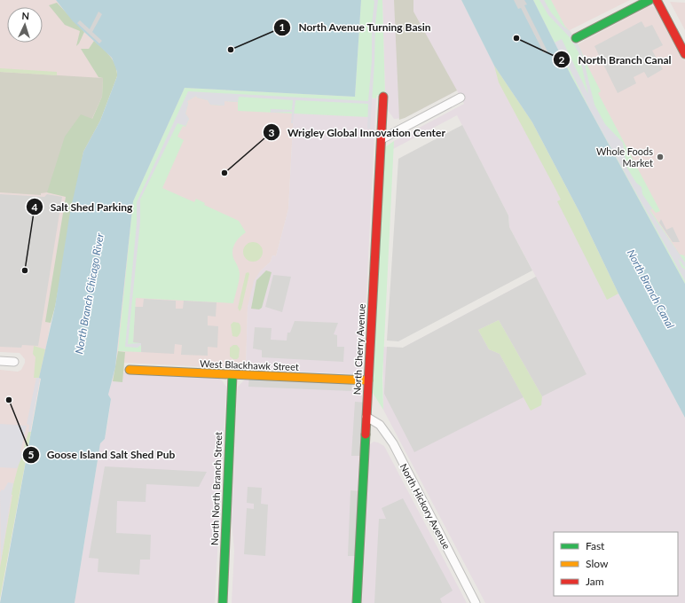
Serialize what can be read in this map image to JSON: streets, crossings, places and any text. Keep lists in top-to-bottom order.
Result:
{
  "streets": {
    "street": [
      "North Cherry Avenue",
      "West Blackhawk Street",
      "North North Branch Street",
      "North Hickory Avenue"
    ]
  },
  "crossings": [
    ["North Cherry Avenue", "West Blackhawk Street"],
    ["North Cherry Avenue", "North Hickory Avenue"],
    ["West Blackhawk Street", "North North Branch Street"]
  ],
  "water": ["North Branch Canal", "North Branch Chicago River"],
  "places": [
    "North Branch Canal",
    "North Avenue Turning Basin",
    "Whole Foods Market",
    "Wrigley Global Innovation Center",
    "Salt Shed Parking",
    "Goose Island Salt Shed Pub"
  ],
  "legend": ["Fast", "Slow", "Jam"],
  "north": "top"
}
